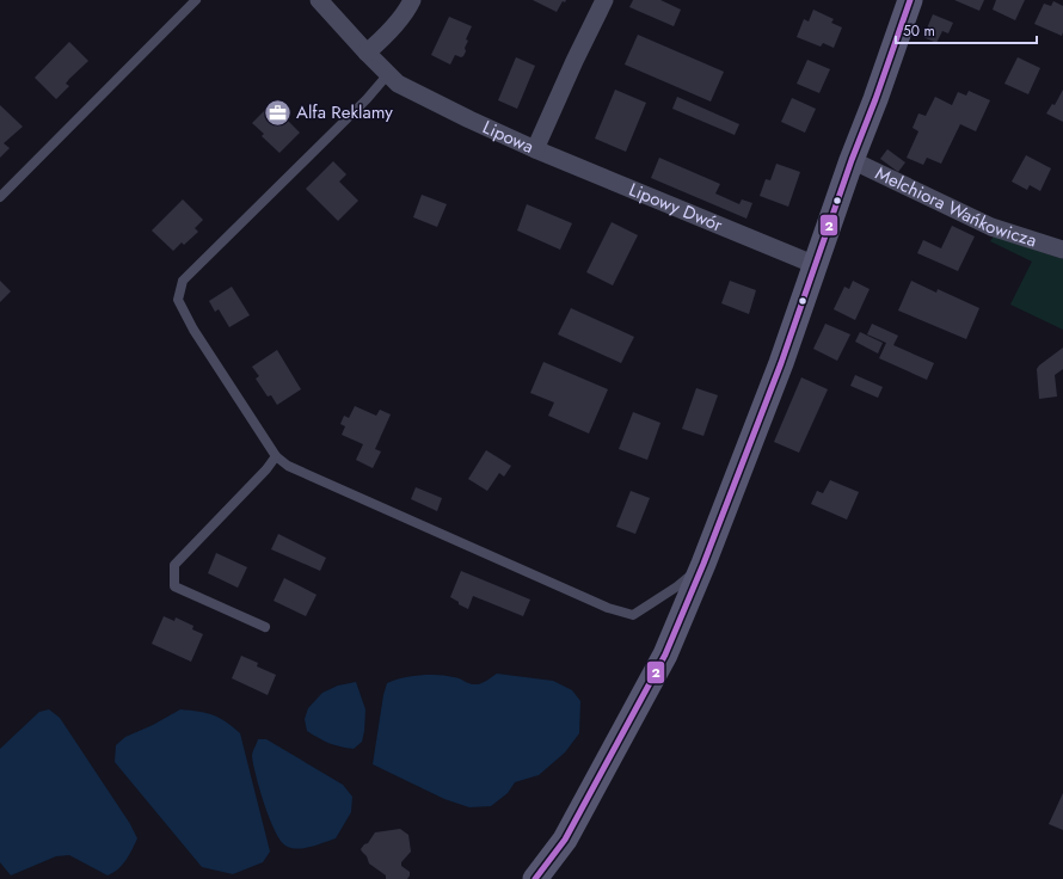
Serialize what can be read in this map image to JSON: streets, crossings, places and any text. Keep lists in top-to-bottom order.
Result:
{
  "streets": {
    "street": ["Lipowa", "Melchiora Wańkowicza", "Lipowy Dwór"]
  },
  "crossings": [
    ["Lipowa", "Lipowy Dwór"]
  ],
  "places": {
    "office": ["Alfa Reklamy"]
  },
  "lines": ["transit line 2"],
  "scale_bar": "50 m"
}
